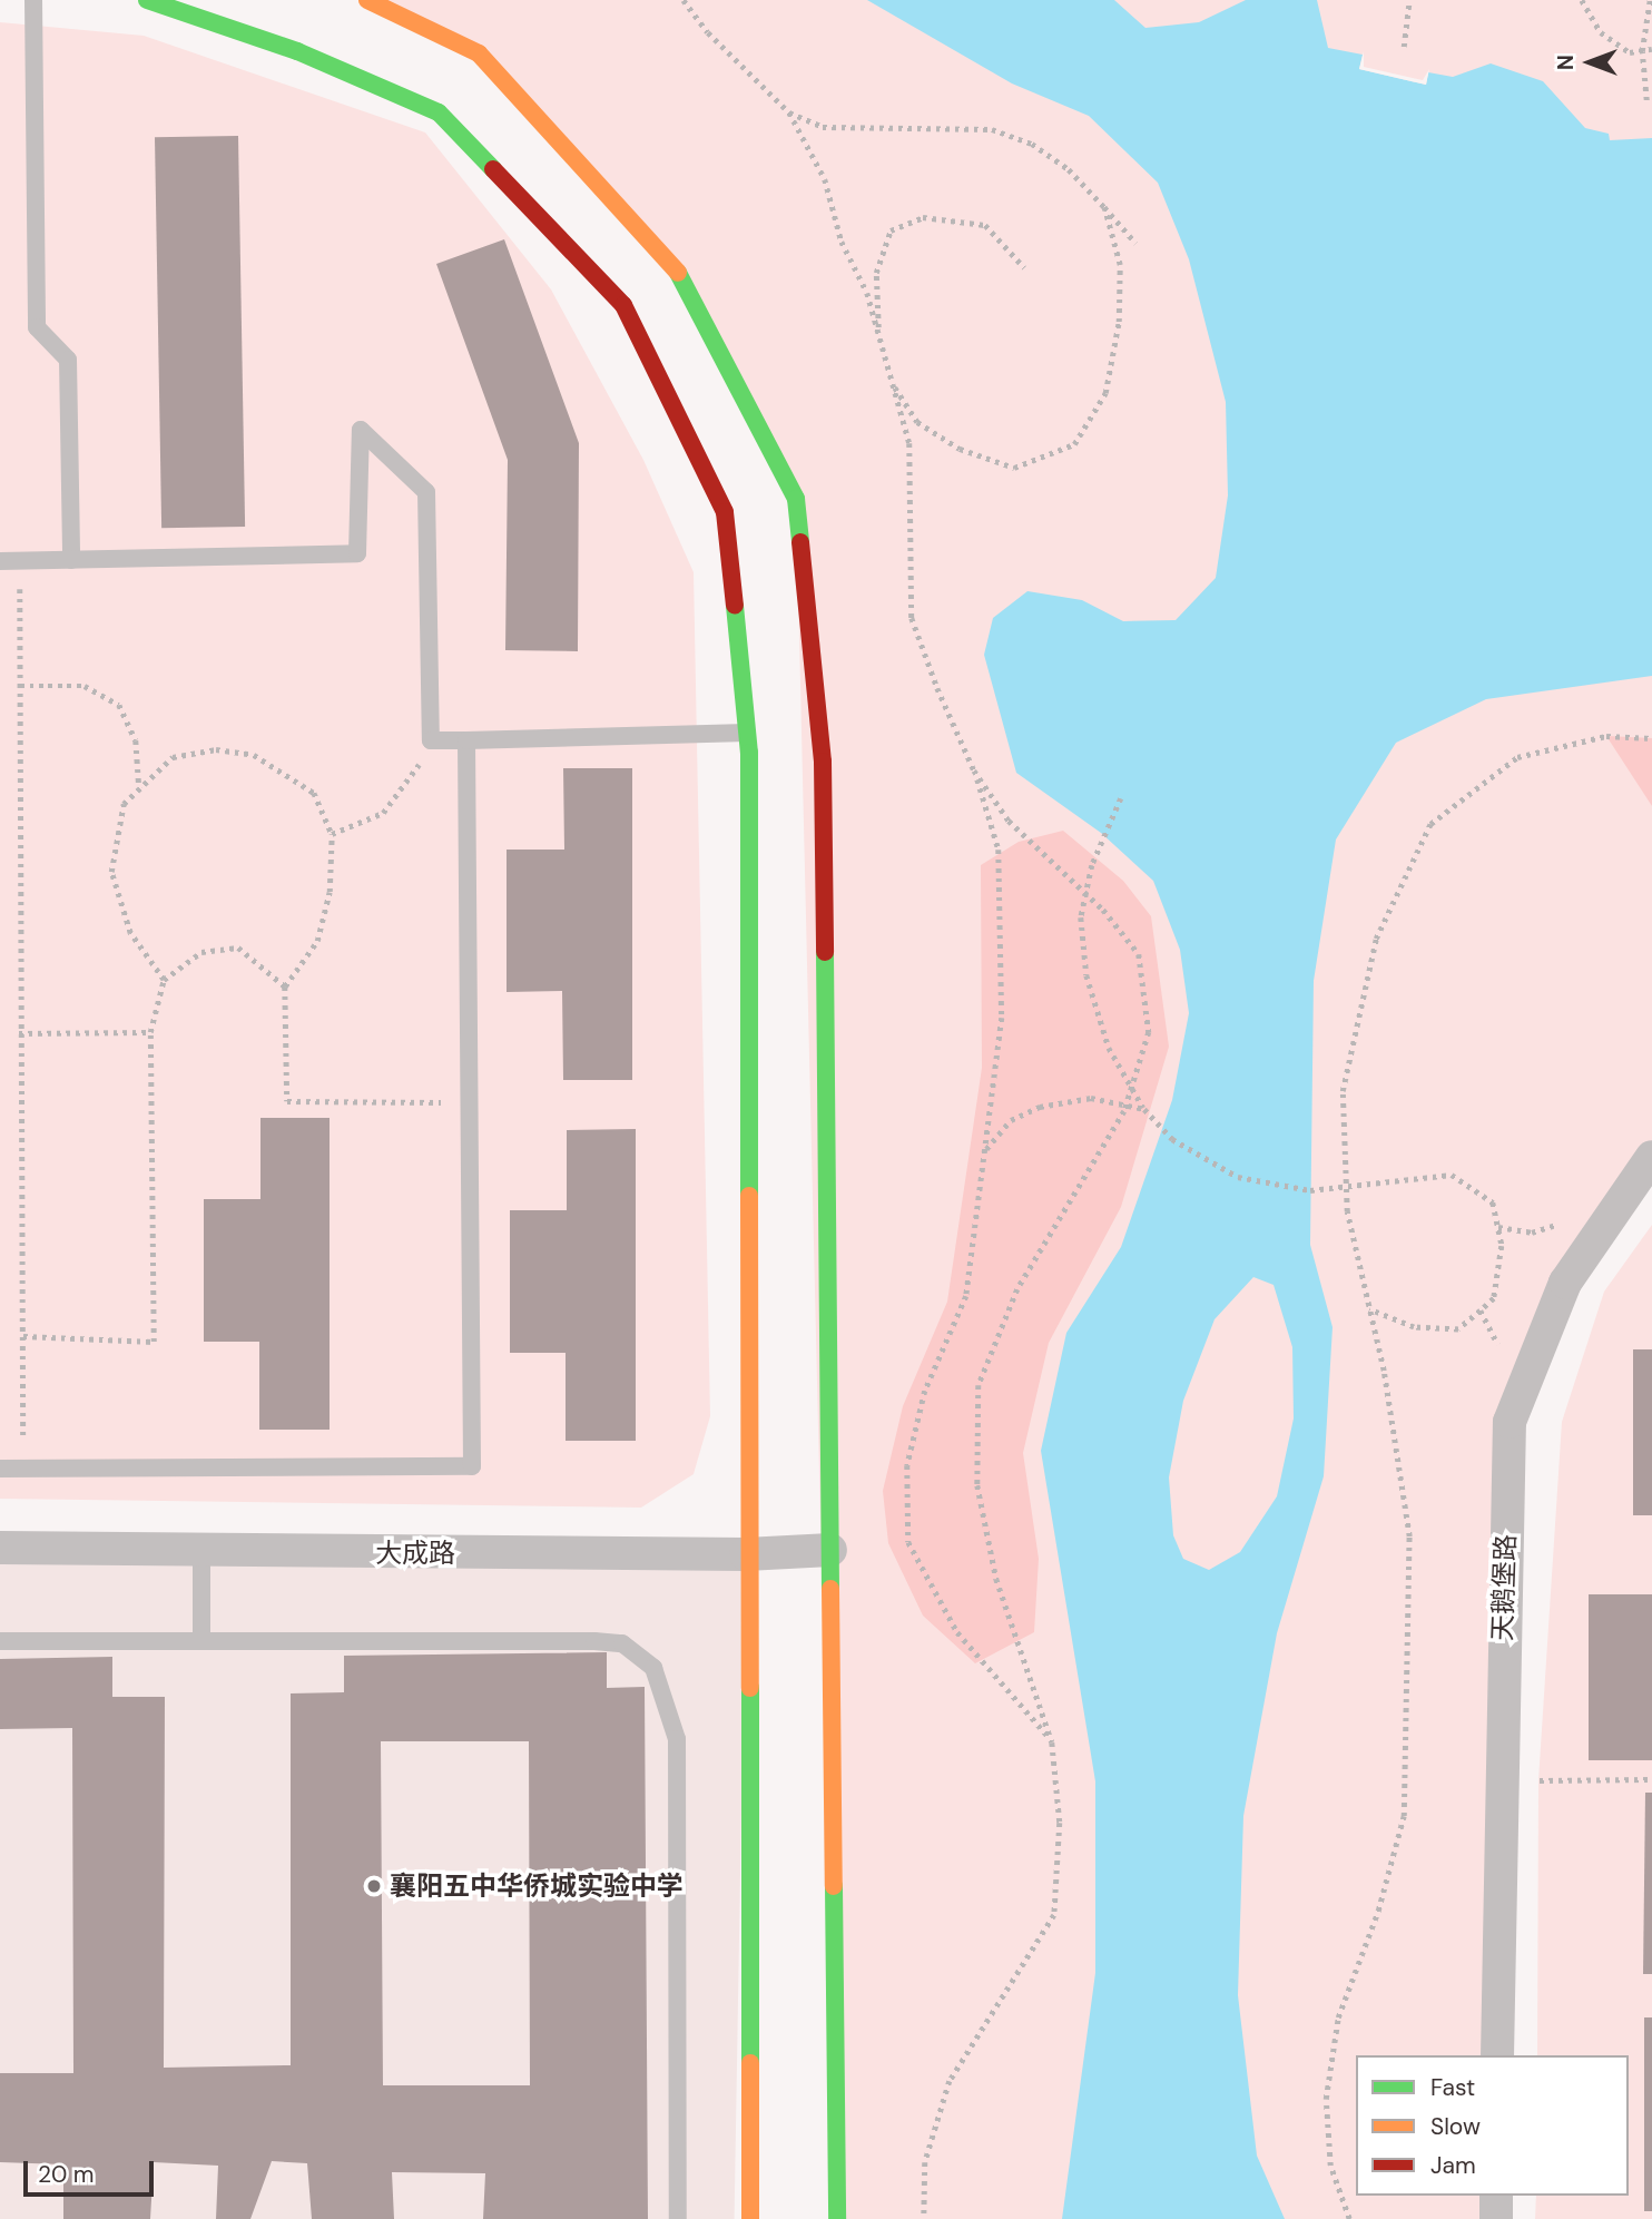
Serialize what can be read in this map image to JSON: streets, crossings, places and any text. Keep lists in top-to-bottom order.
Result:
{
  "streets": {
    "street": ["大成路", "天鹅堡路"]
  },
  "places": ["襄阳五中华侨城实验中学"],
  "legend": ["Fast", "Slow", "Jam"],
  "scale_bar": "20 m",
  "north": "left"
}
